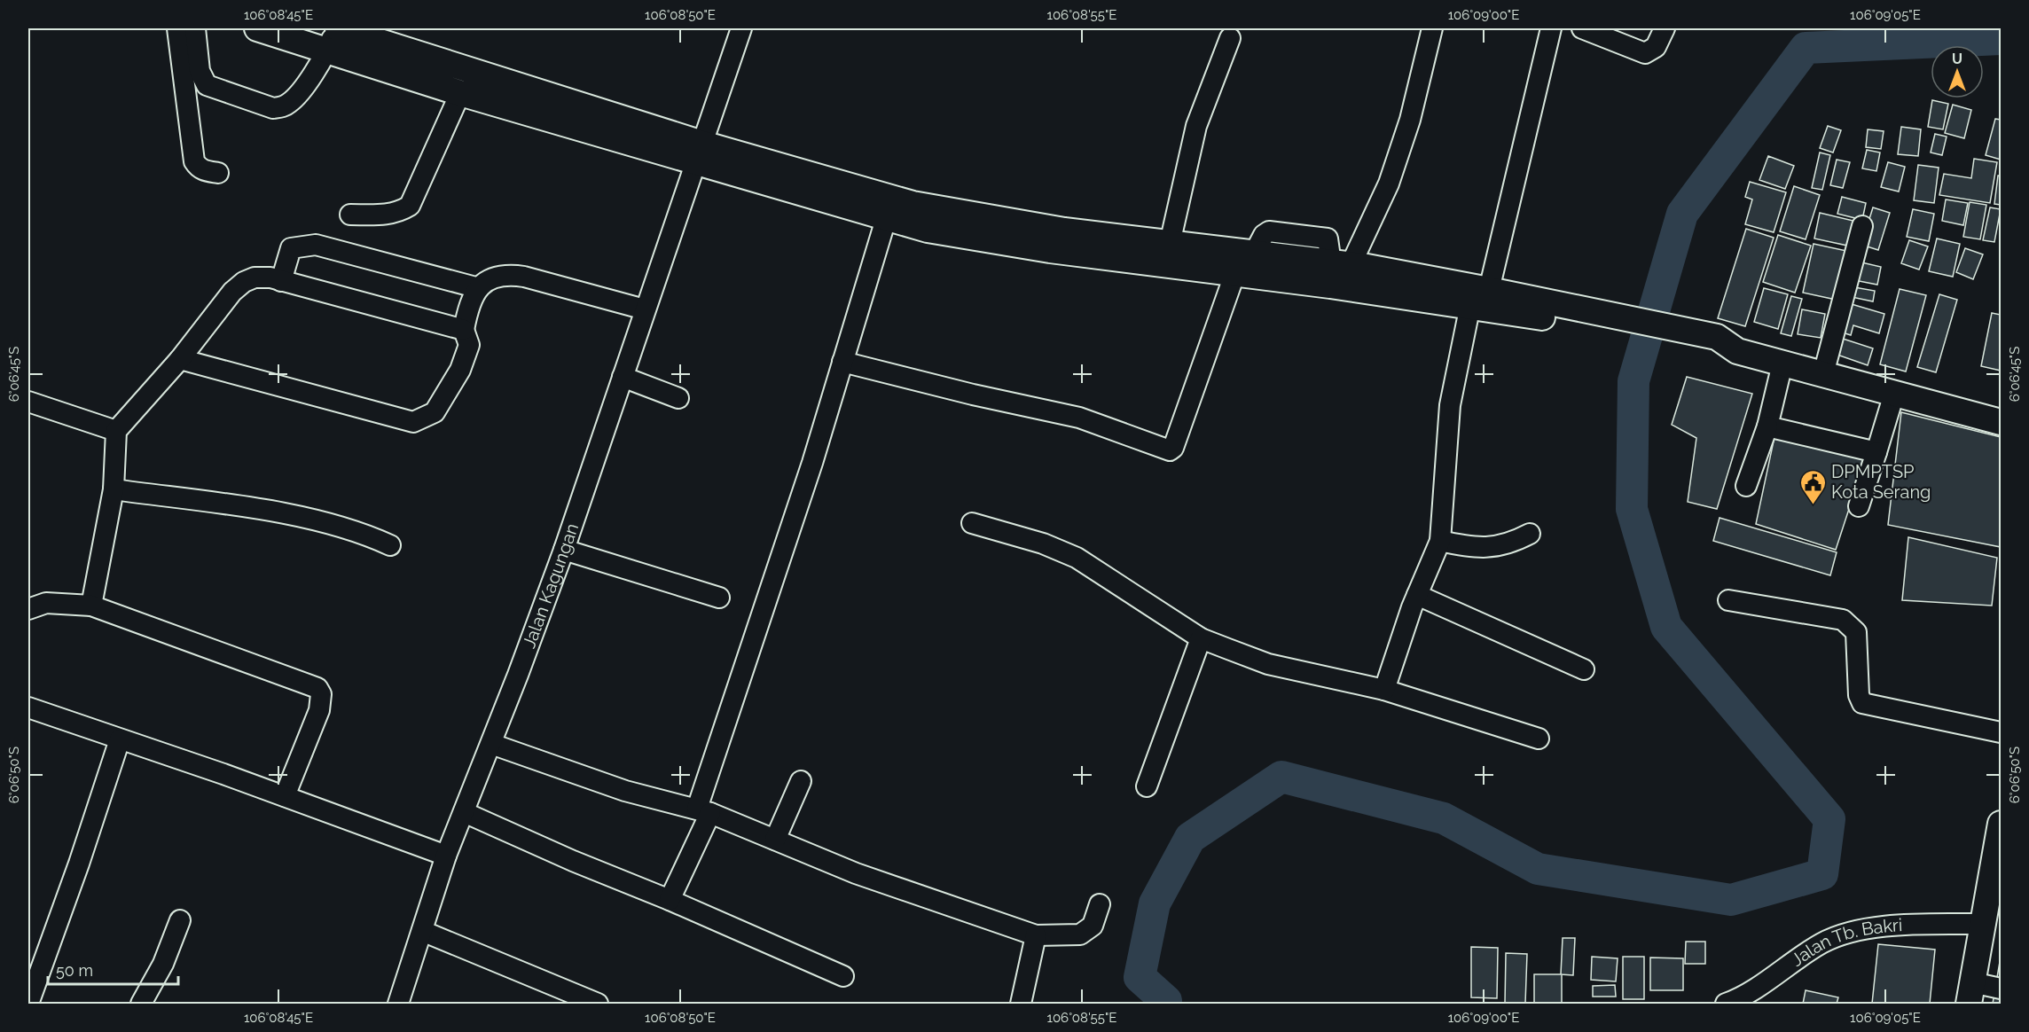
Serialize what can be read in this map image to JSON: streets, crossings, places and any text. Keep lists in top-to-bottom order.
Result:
{
  "streets": {
    "street": ["Jalan Kagungan", "Jalan Tb. Bakri"]
  },
  "places": {
    "public building": ["DPMPTSP Kota Serang"]
  },
  "scale_bar": "50 m",
  "north": "top",
  "coordinates": [
    "106°08'45\"E",
    "106°08'50\"E",
    "106°08'55\"E",
    "106°09'00\"E",
    "106°09'05\"E",
    "6°06'45\"S",
    "6°06'50\"S"
  ]
}
